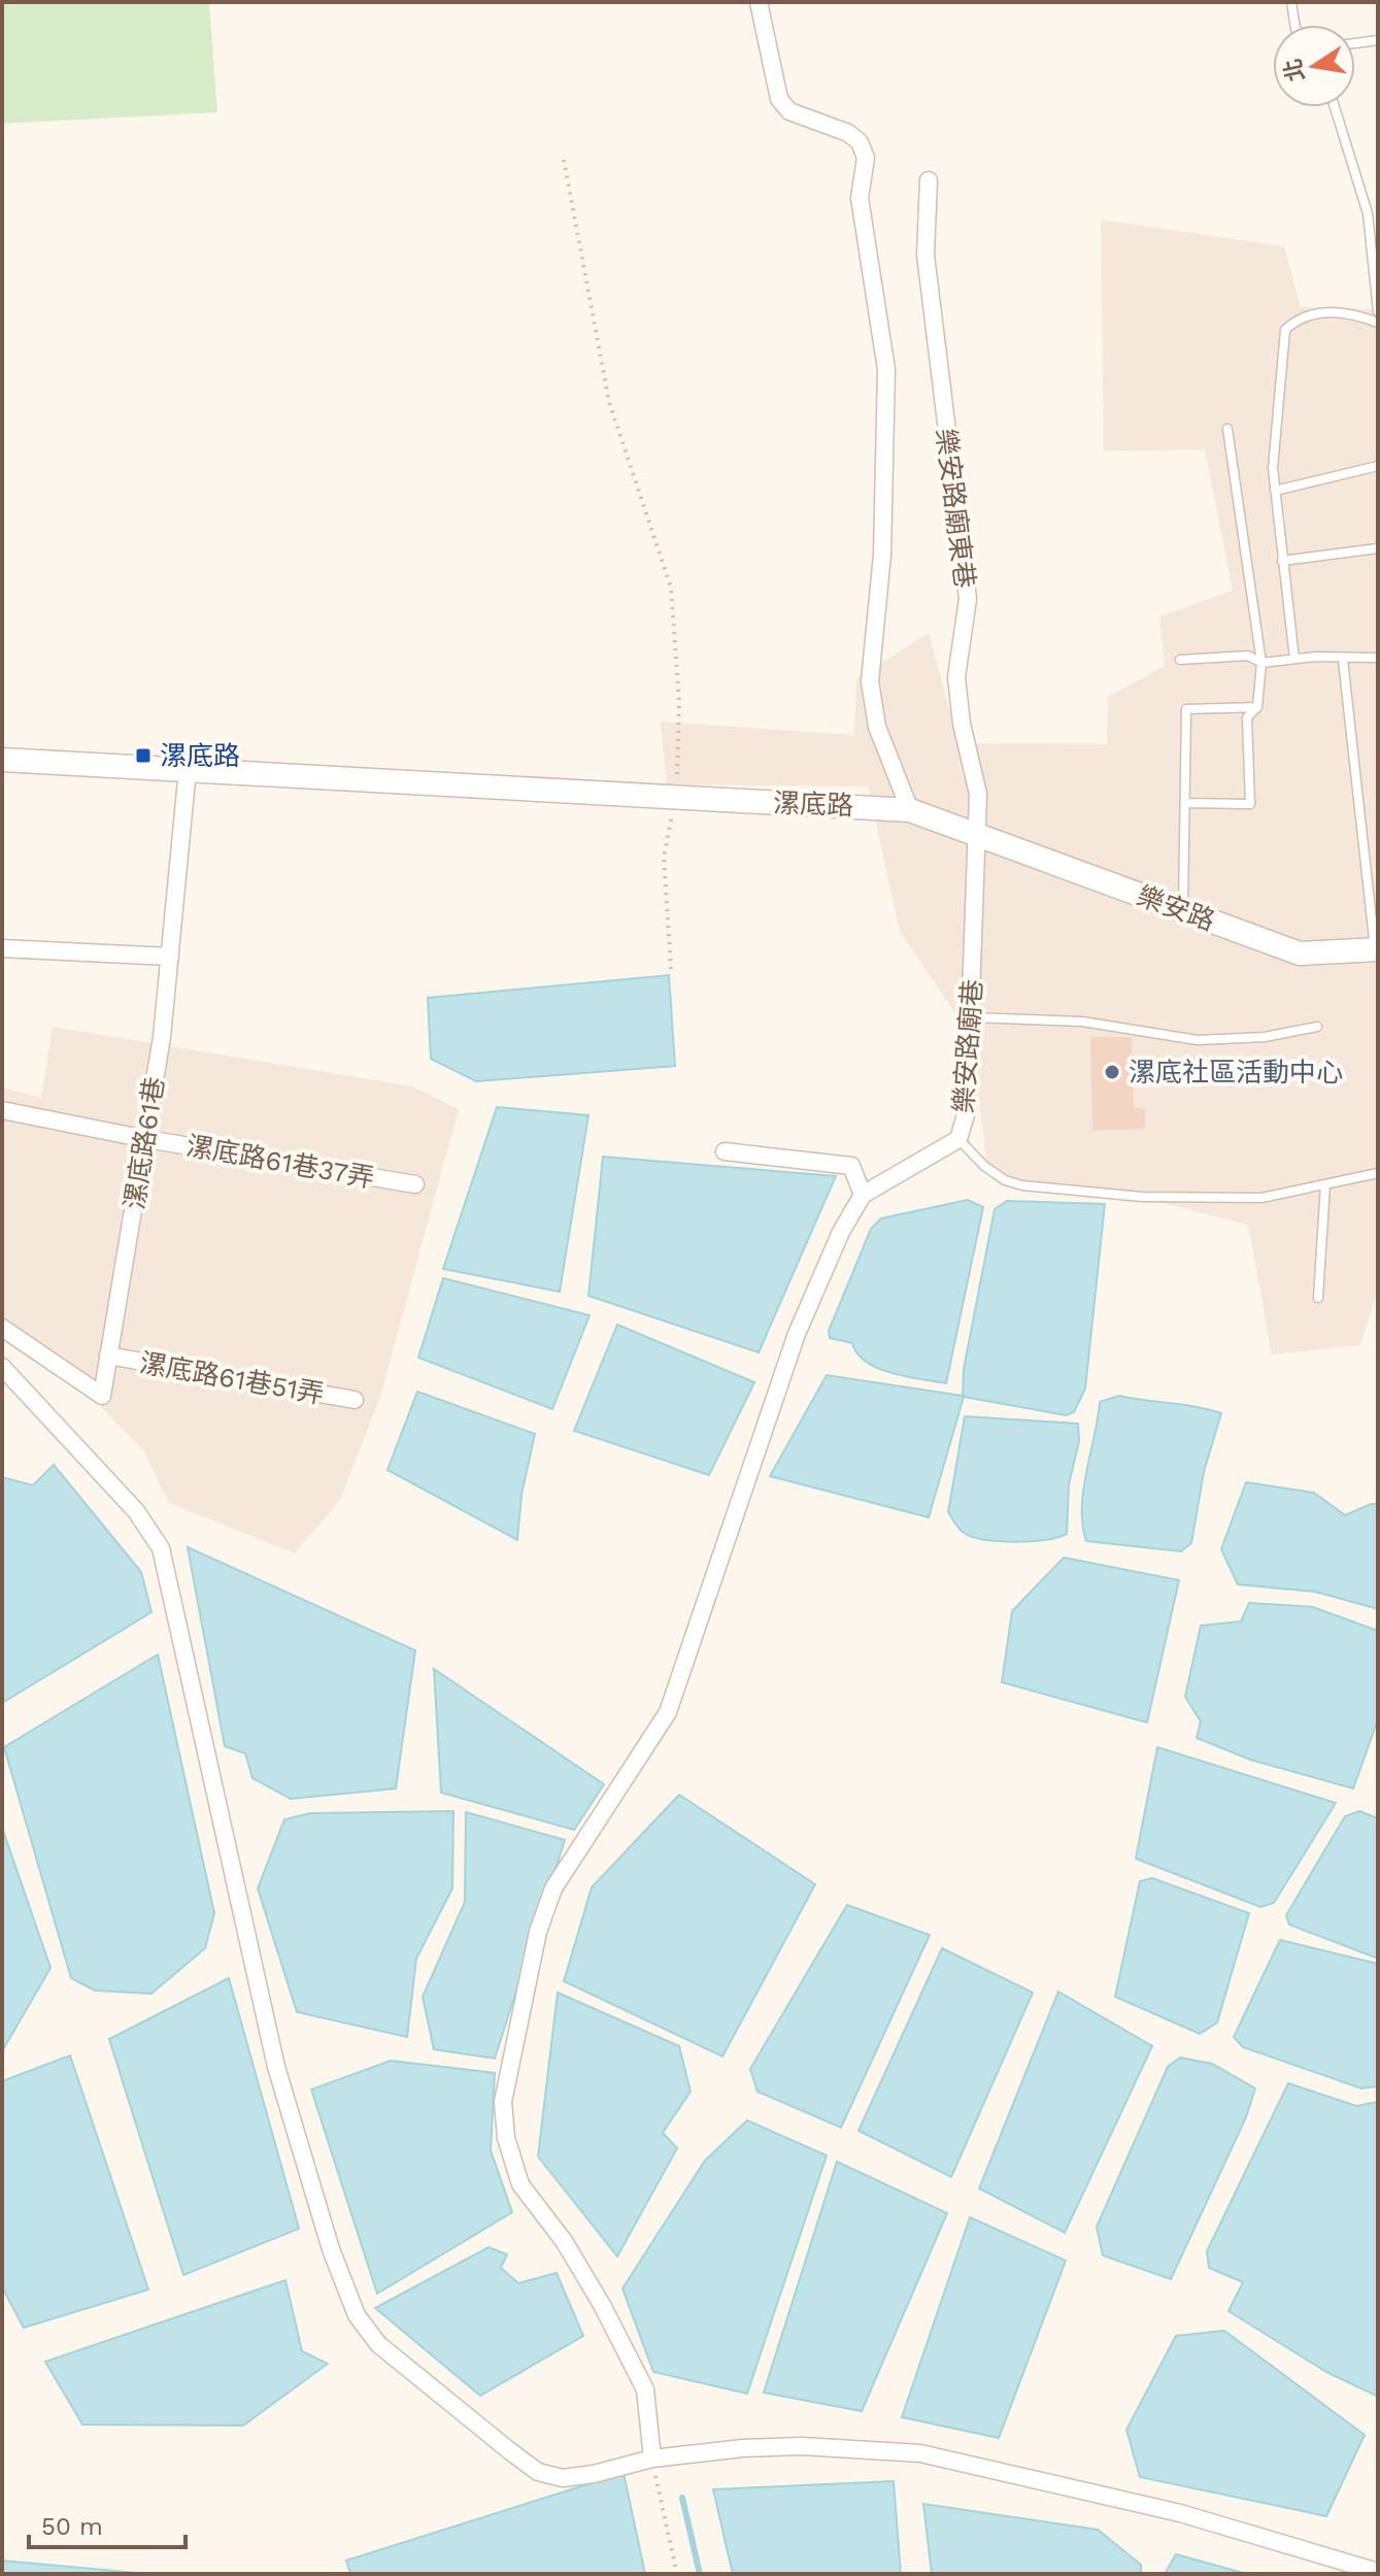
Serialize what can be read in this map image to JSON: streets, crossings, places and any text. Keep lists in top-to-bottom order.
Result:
{
  "streets": {
    "street": [
      "樂安路廟東巷",
      "漯底路",
      "樂安路",
      "樂安路廟巷",
      "漯底路61巷",
      "漯底路61巷37弄",
      "漯底路61巷51弄"
    ]
  },
  "crossings": [
    ["樂安路廟東巷", "漯底路"],
    ["樂安路廟東巷", "樂安路"],
    ["樂安路廟東巷", "樂安路廟巷"],
    ["漯底路", "樂安路"],
    ["漯底路", "樂安路廟巷"],
    ["漯底路", "漯底路61巷"],
    ["樂安路", "樂安路廟巷"],
    ["漯底路61巷", "漯底路61巷37弄"],
    ["漯底路61巷", "漯底路61巷51弄"]
  ],
  "places": {
    "transit": ["漯底路"],
    "other": ["漯底社區活動中心"]
  },
  "scale_bar": "50 m",
  "north": "left"
}
